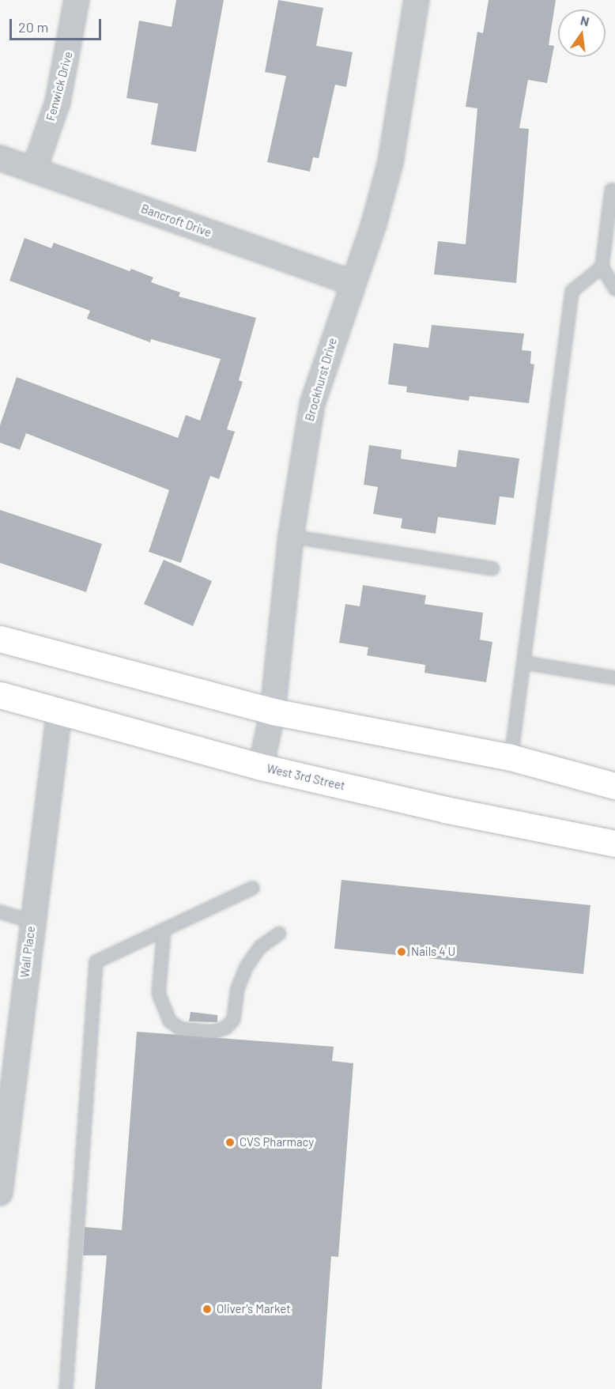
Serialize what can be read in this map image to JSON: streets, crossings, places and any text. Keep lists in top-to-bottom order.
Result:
{
  "streets": {
    "main road": ["West 3rd Street"],
    "street": [
      "Fenwick Drive",
      "Bancroft Drive",
      "Brockhurst Drive",
      "Wall Place"
    ]
  },
  "crossings": [
    ["Fenwick Drive", "Bancroft Drive"],
    ["Bancroft Drive", "Brockhurst Drive"],
    ["Brockhurst Drive", "West 3rd Street"],
    ["West 3rd Street", "Wall Place"]
  ],
  "places": ["Nails 4 U", "CVS Pharmacy", "Oliver's Market"],
  "scale_bar": "20 m",
  "north": "top"
}
